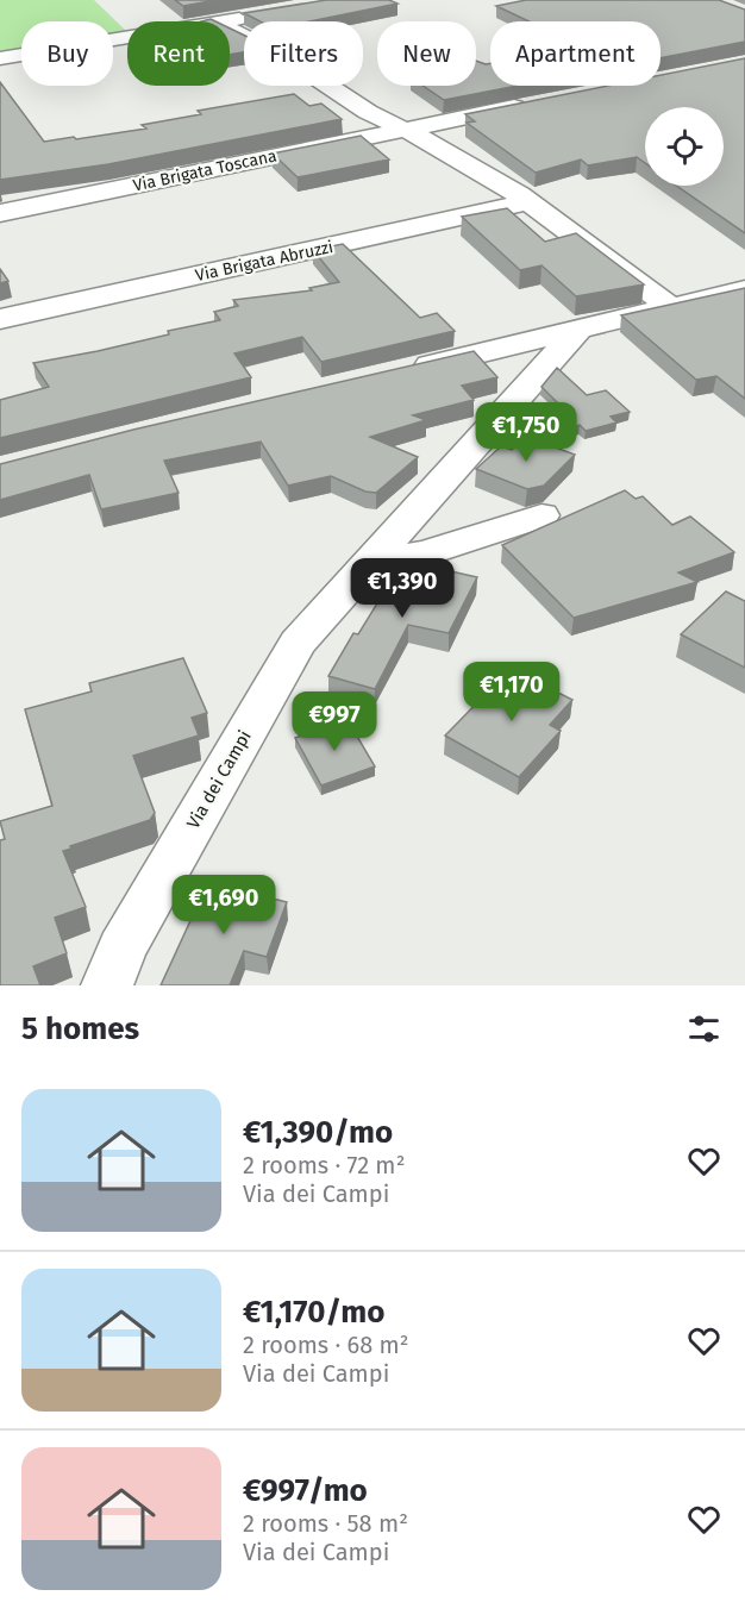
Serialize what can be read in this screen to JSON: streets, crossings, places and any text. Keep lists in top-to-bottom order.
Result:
{
  "streets": {
    "street": ["Via Brigata Toscana", "Via Brigata Abruzzi", "Via dei Campi"]
  },
  "page": {
    "chip": [
      "Buy",
      "Rent",
      "Filters",
      "New",
      "Apartment"
    ],
    "price": [
      "€1,750",
      "€1,390",
      "€1,170",
      "€997",
      "€1,690"
    ],
    "heading": "5 homes",
    "list": [
      {
        "name": "€1,390/mo",
        "note": "2 rooms · 72 m² · Via dei Campi"
      },
      {
        "name": "€1,170/mo",
        "note": "2 rooms · 68 m² · Via dei Campi"
      },
      {
        "name": "€997/mo",
        "note": "2 rooms · 58 m² · Via dei Campi"
      }
    ]
  }
}
